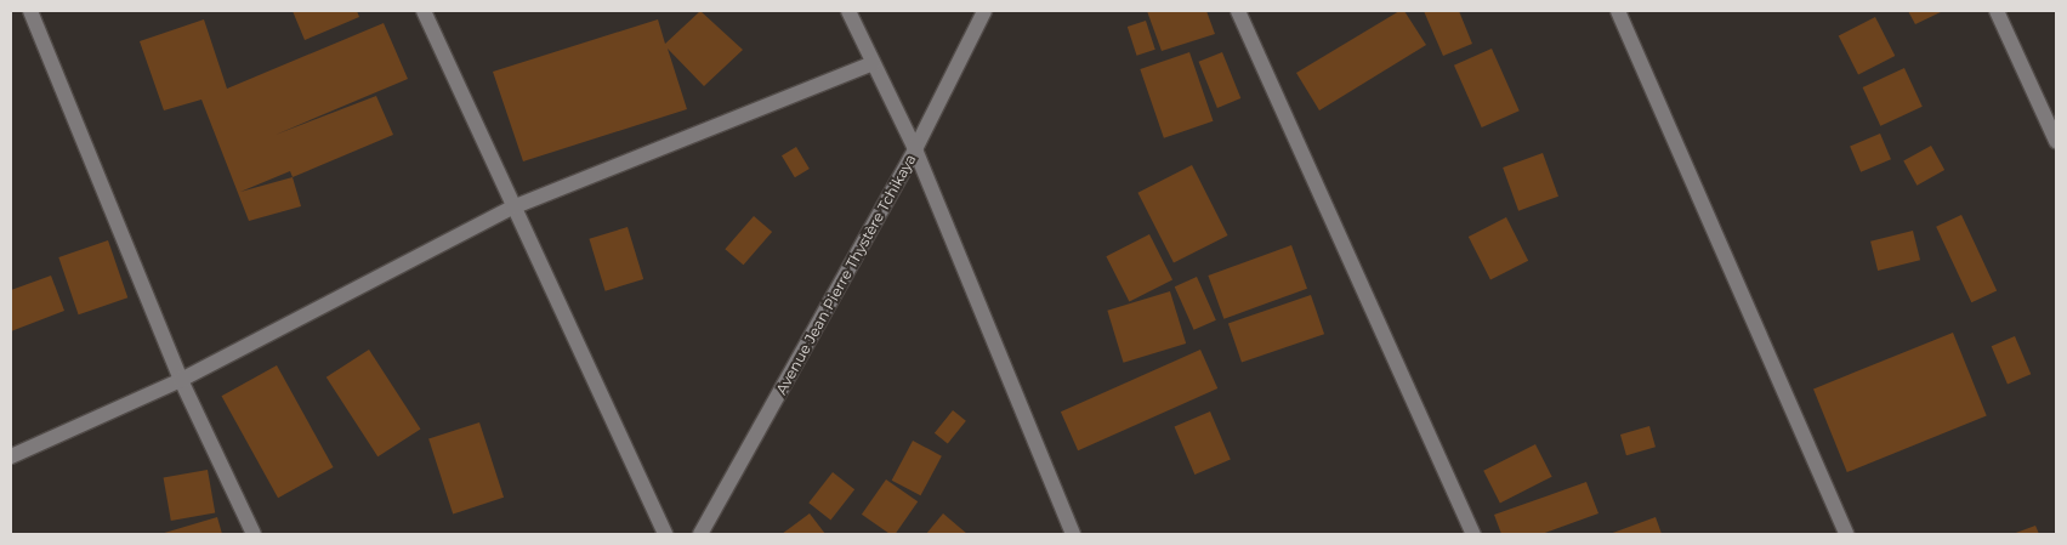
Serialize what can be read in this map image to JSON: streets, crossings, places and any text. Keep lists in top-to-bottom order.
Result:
{
  "streets": {
    "street": ["Avenue Jean Pierre Thystère Tchikaya"]
  }
}
